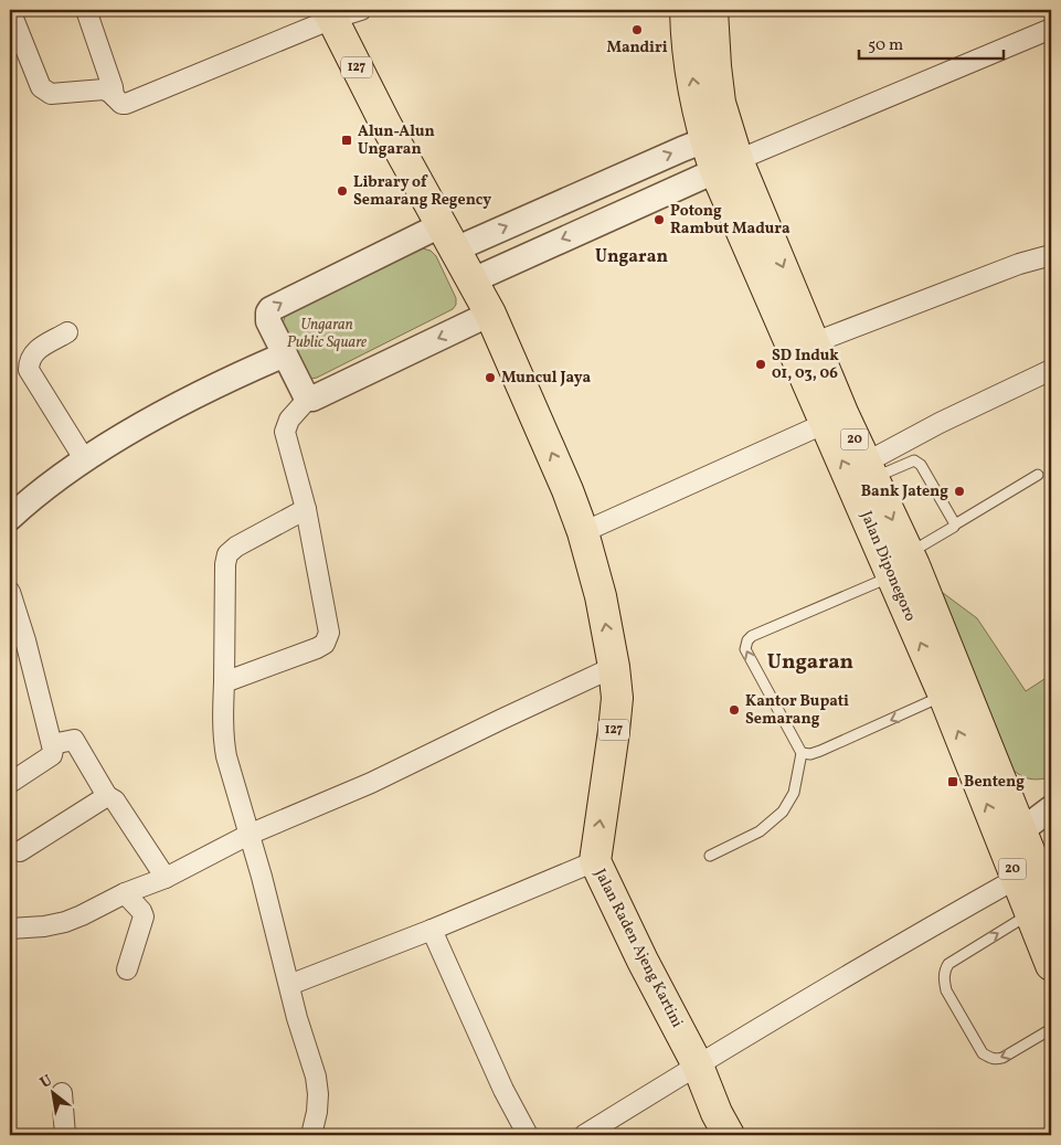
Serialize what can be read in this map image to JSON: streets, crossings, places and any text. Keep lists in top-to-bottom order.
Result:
{
  "streets": {
    "main road": [
      "127",
      "20",
      "Jalan Diponegoro",
      "Jalan Raden Ajeng Kartini"
    ]
  },
  "crossings": [
    ["127", "Jalan Raden Ajeng Kartini"],
    ["20", "Jalan Diponegoro"]
  ],
  "one_way": ["Jalan Raden Ajeng Kartini"],
  "districts": ["Ungaran", "Ungaran"],
  "parks": ["Ungaran Public Square"],
  "places": {
    "other": [
      "Mandiri",
      "Library of Semarang Regency",
      "Potong Rambut Madura",
      "SD Induk 01, 03, 06",
      "Muncul Jaya",
      "Bank Jateng",
      "Kantor Bupati Semarang"
    ],
    "transit": ["Alun-Alun Ungaran", "Benteng"]
  },
  "scale_bar": "50 m",
  "north": "top left"
}
